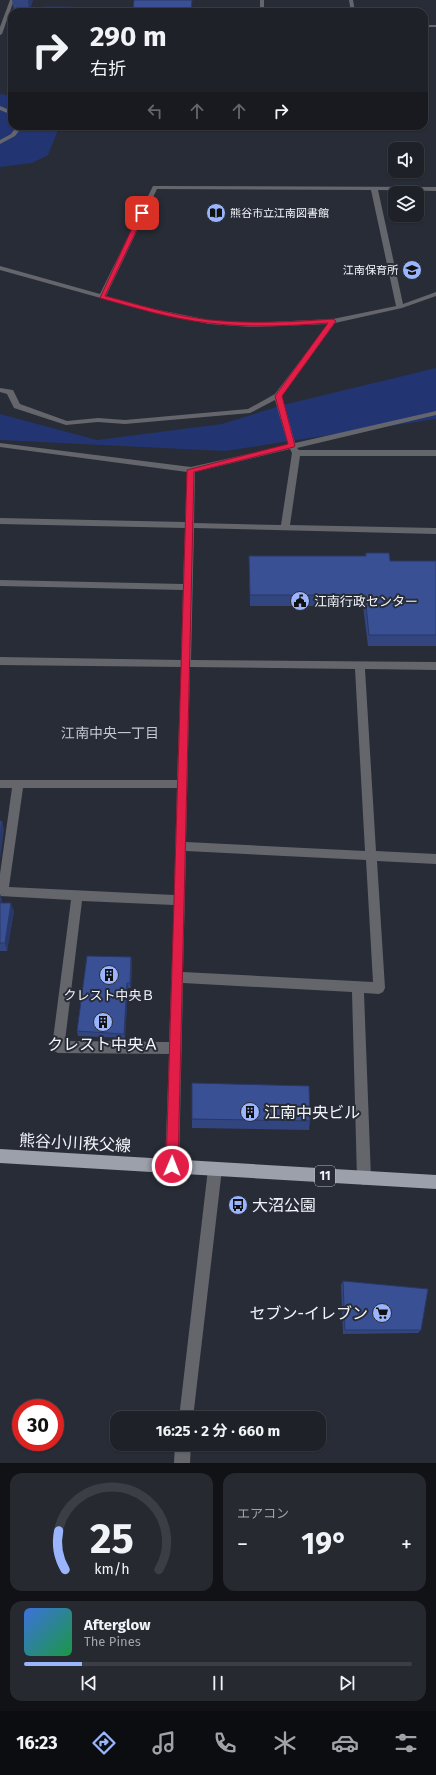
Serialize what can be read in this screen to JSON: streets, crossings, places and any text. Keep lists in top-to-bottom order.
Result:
{
  "streets": {
    "main road": ["熊谷小川秩父線", "11"]
  },
  "districts": ["江南中央一丁目"],
  "places": {
    "library": ["熊谷市立江南図書館"],
    "school or university": ["江南保育所"],
    "public building": ["江南行政センター"],
    "building": ["クレスト中央Ｂ", "クレスト中央Ａ", "江南中央ビル"],
    "bus stop": ["大沼公園"],
    "supermarket": ["セブン-イレブン"]
  },
  "page": {
    "turn": ["290 m", "右折"],
    "limit": "30",
    "trip": "16:25 · 2 分 · 660 m",
    "tile": "エアコン",
    "heat": ["−", "19°", "+"],
    "song": ["Afterglow", "The Pines"],
    "tabs": "16:23",
    "gauge": ["25", "km/h"]
  }
}
